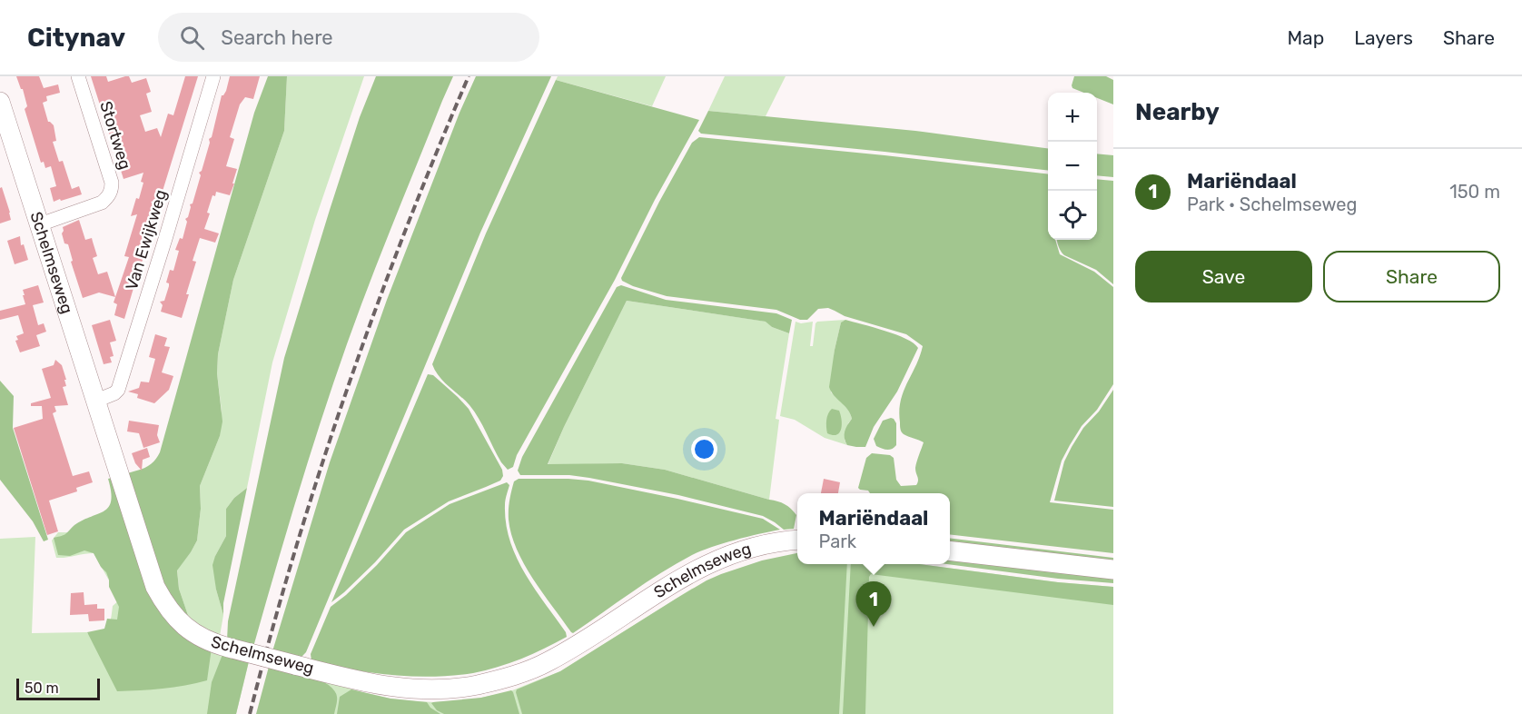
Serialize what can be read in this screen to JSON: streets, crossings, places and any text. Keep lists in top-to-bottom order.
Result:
{
  "streets": {
    "main road": ["Schelmseweg"],
    "street": ["Stortweg", "Van Ewijkweg"]
  },
  "crossings": [
    ["Stortweg", "Schelmseweg"],
    ["Van Ewijkweg", "Schelmseweg"]
  ],
  "scale_bar": "50 m",
  "page": {
    "header": "Citynav",
    "search": "Search here",
    "nav": ["Map", "Layers", "Share"],
    "heading": "Nearby",
    "map_buttons": ["+", "−"],
    "list": [
      {
        "mark": "1",
        "name": "Mariëndaal",
        "note": "Park · Schelmseweg",
        "value": "150 m"
      }
    ],
    "buttons": ["Save", "Share"],
    "popup": ["Mariëndaal", "Park"],
    "pins": "1",
    "scale": "50 m"
  }
}
